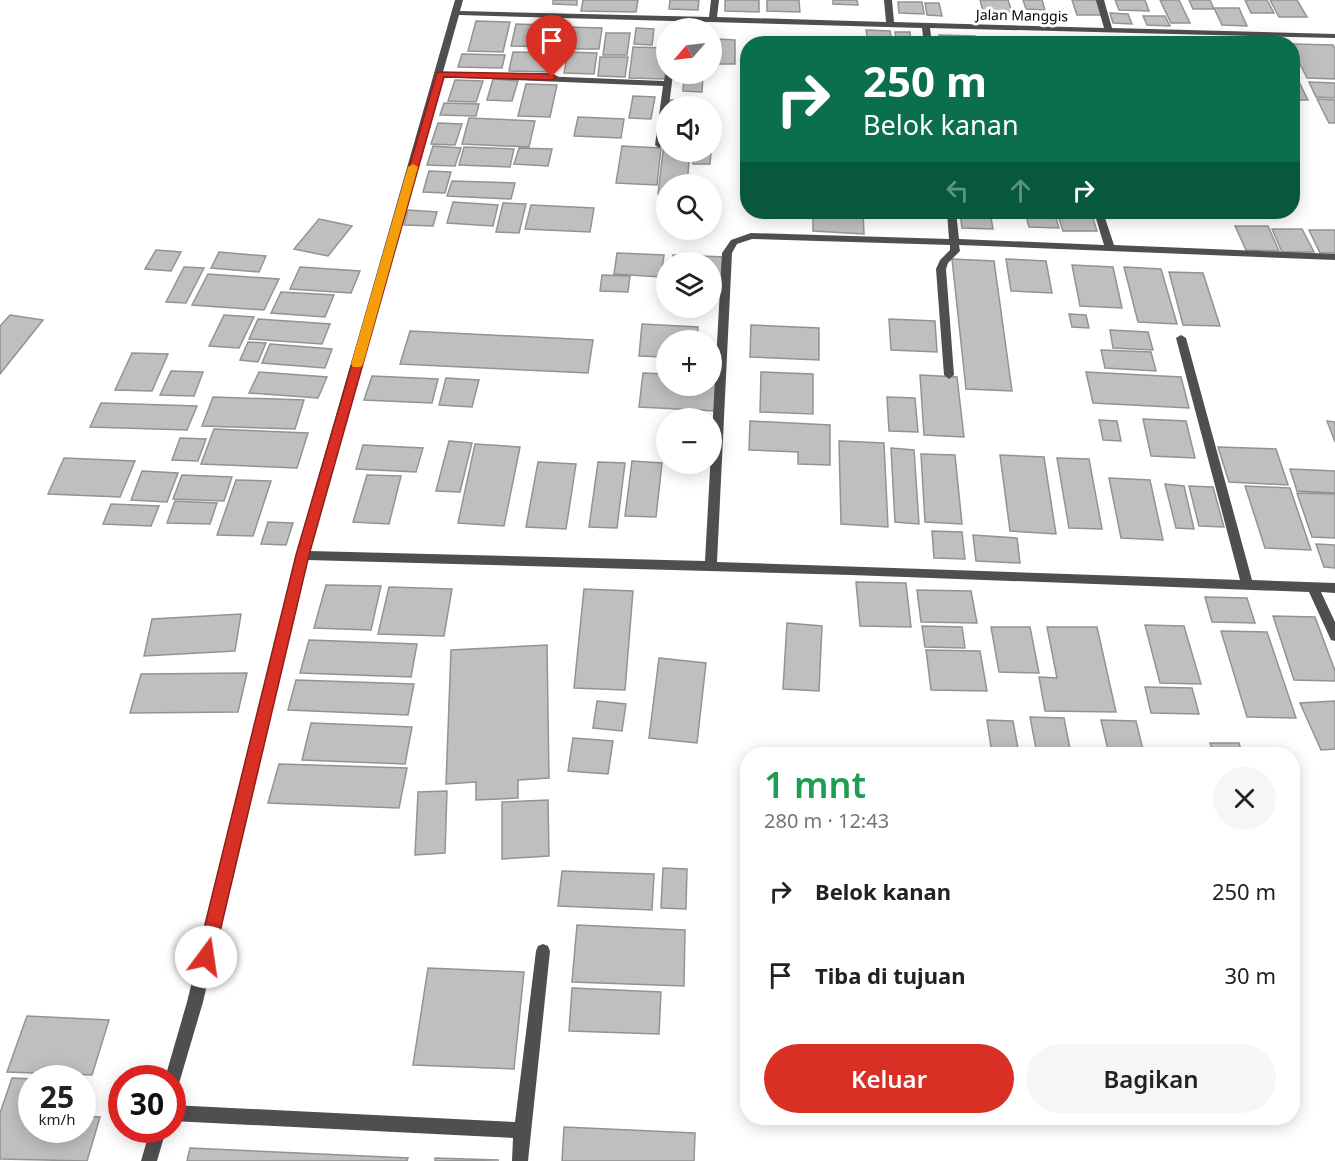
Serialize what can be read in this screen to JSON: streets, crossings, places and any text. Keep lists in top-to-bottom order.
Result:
{
  "streets": {
    "street": ["Jalan Manggis"]
  },
  "north": "bottom left",
  "page": {
    "map_buttons": ["+", "−"],
    "turn": ["250 m", "Belok kanan"],
    "heading": ["1 mnt", "280 m · 12:43"],
    "list": [
      {
        "name": "Belok kanan",
        "value": "250 m"
      },
      {
        "name": "Tiba di tujuan",
        "value": "30 m"
      }
    ],
    "buttons": ["Keluar", "Bagikan"],
    "speed": "25 km/h",
    "limit": "30"
  }
}
